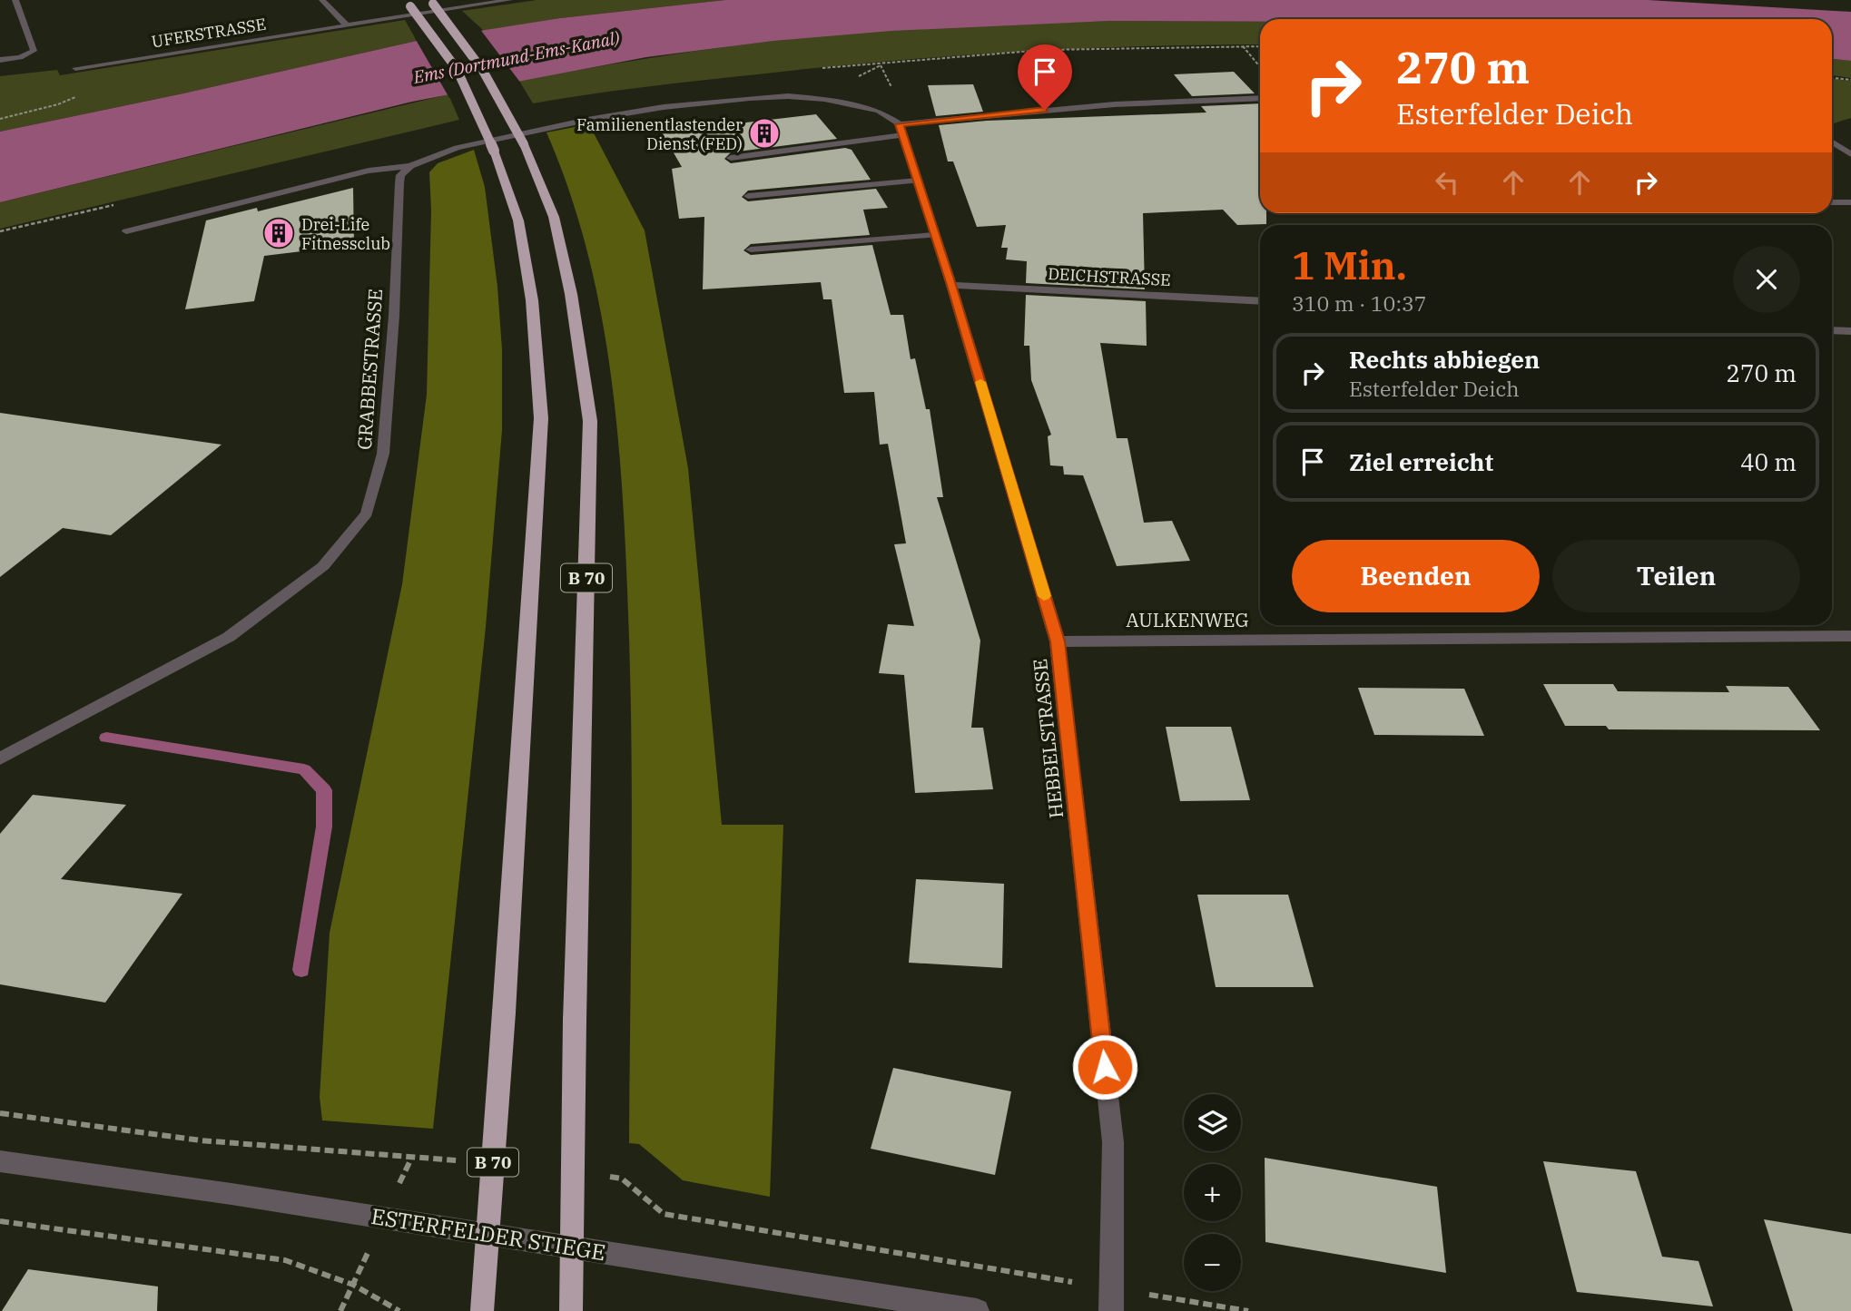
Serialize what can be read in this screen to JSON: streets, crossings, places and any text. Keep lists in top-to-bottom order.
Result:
{
  "streets": {
    "highway": ["B 70"],
    "street": [
      "UFERSTRASSE",
      "DEICHSTRASSE",
      "GRABBESTRASSE",
      "AULKENWEG",
      "HEBBELSTRASSE",
      "ESTERFELDER STIEGE"
    ]
  },
  "crossings": [
    ["DEICHSTRASSE", "HEBBELSTRASSE"],
    ["AULKENWEG", "HEBBELSTRASSE"]
  ],
  "water": ["Ems (Dortmund-Ems-Kanal)"],
  "places": {
    "building": ["Familienentlastender Dienst (FED)", "Drei-Life Fitnessclub"]
  },
  "page": {
    "turn": ["270 m", "Esterfelder Deich"],
    "heading": ["1 Min.", "310 m · 10:37"],
    "list": [
      {
        "name": "Rechts abbiegen",
        "note": "Esterfelder Deich",
        "value": "270 m"
      },
      {
        "name": "Ziel erreicht",
        "value": "40 m"
      }
    ],
    "buttons": ["Beenden", "Teilen"],
    "map_buttons": ["+", "−"]
  }
}
